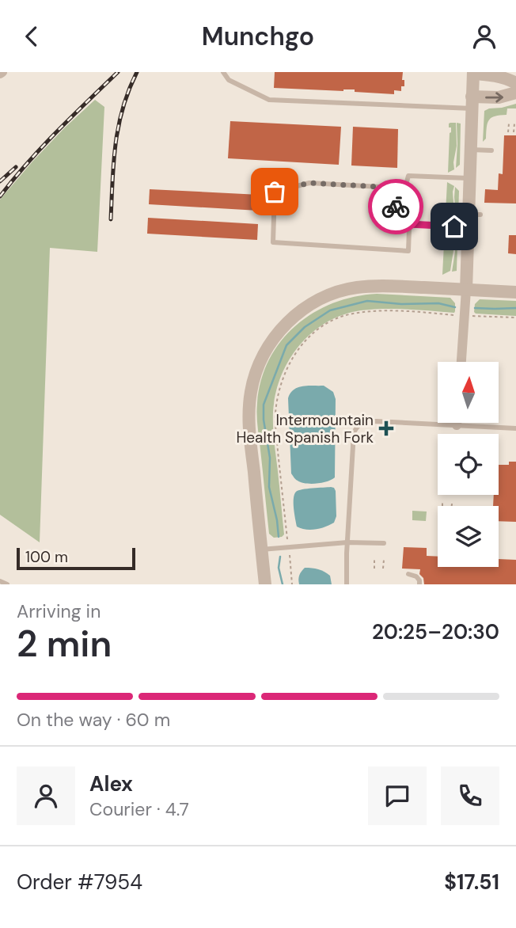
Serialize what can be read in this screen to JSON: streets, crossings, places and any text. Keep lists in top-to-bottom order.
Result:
{
  "places": {
    "health": ["Intermountain Health Spanish Fork"]
  },
  "scale_bar": "100 m",
  "north": "top",
  "page": {
    "header": "Munchgo",
    "scale": "100 m",
    "heading": ["2 min", "Arriving in", "20:25–20:30"],
    "panel": [
      "Alex",
      "Courier · 4.7",
      "Order #7954",
      "$17.51"
    ],
    "bar": "On the way · 60 m"
  }
}
